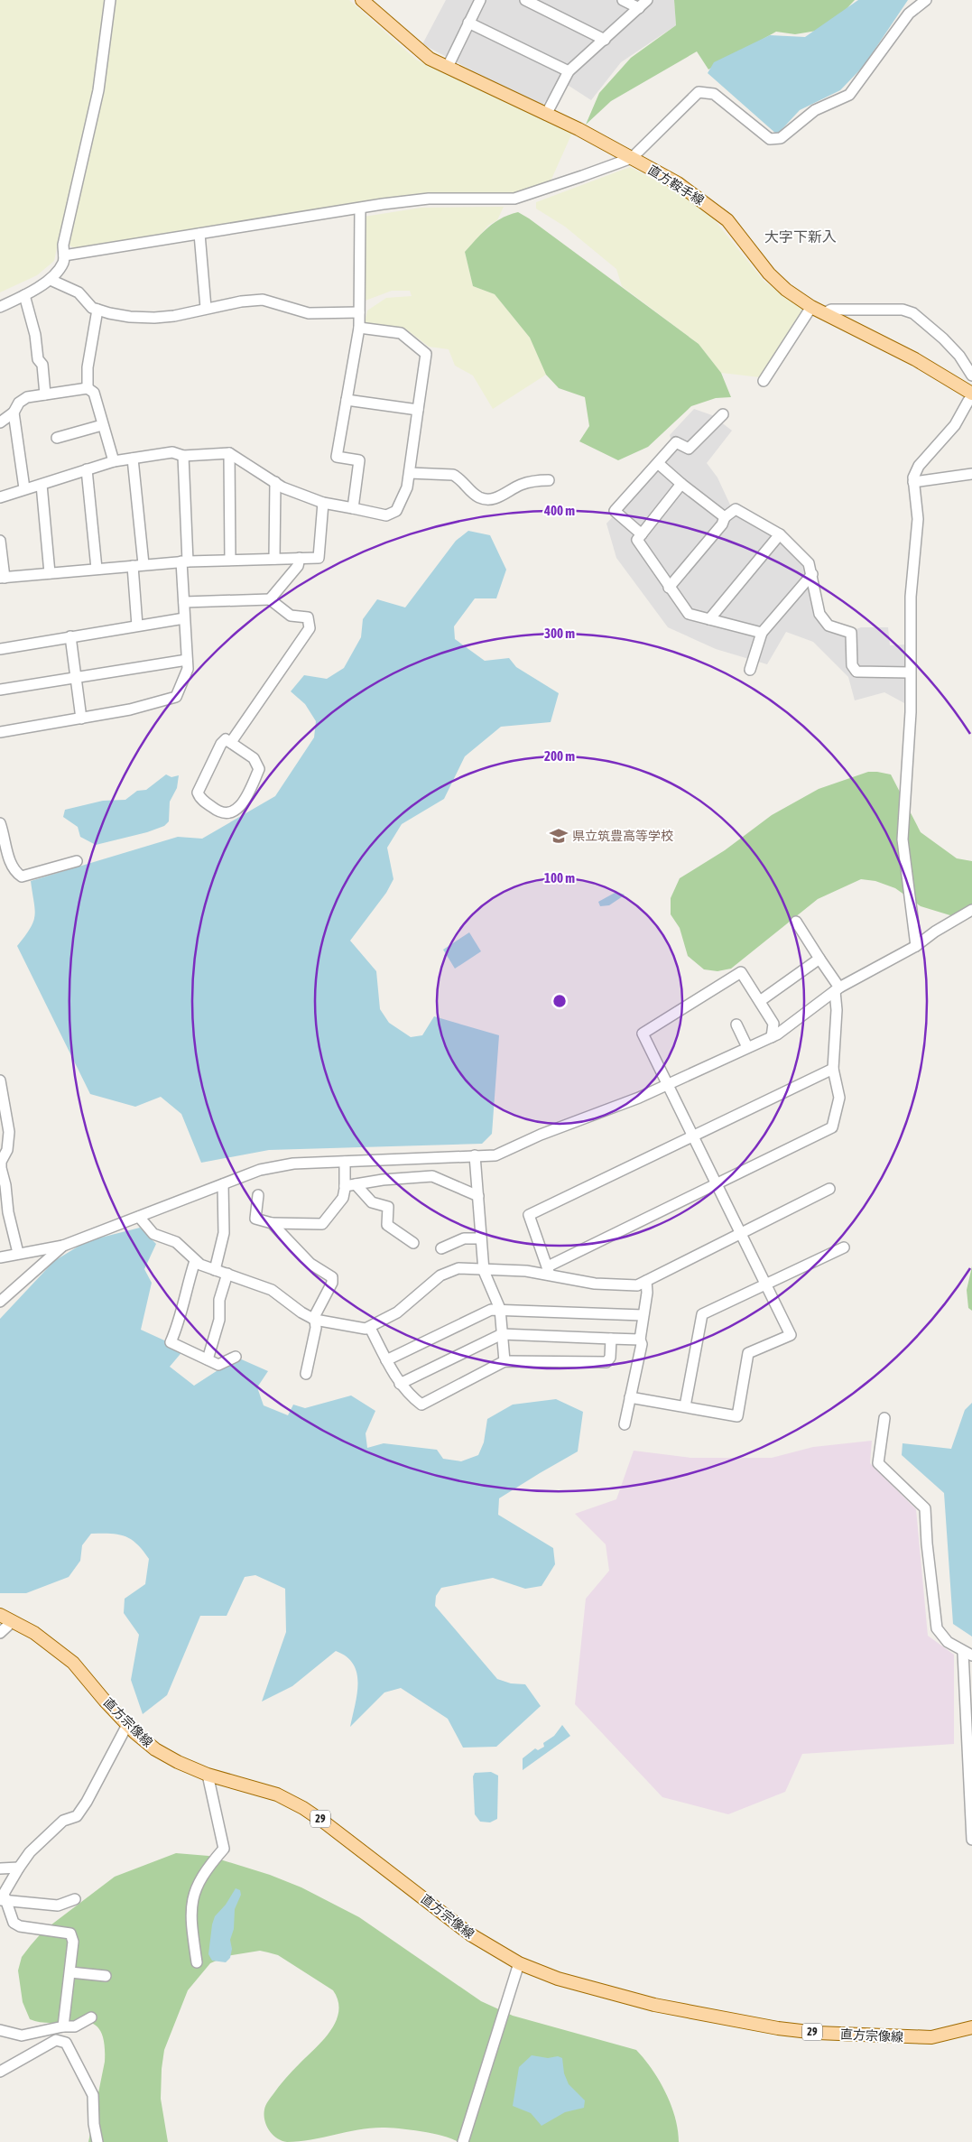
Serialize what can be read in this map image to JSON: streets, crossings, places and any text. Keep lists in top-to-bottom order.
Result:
{
  "streets": {
    "main road": ["直方鞍手線", "直方宗像線", "29"]
  },
  "districts": ["大字下新入"],
  "places": {
    "school or university": ["県立筑豊高等学校"]
  },
  "rings": [
    "400 m",
    "300 m",
    "200 m",
    "100 m"
  ]
}
